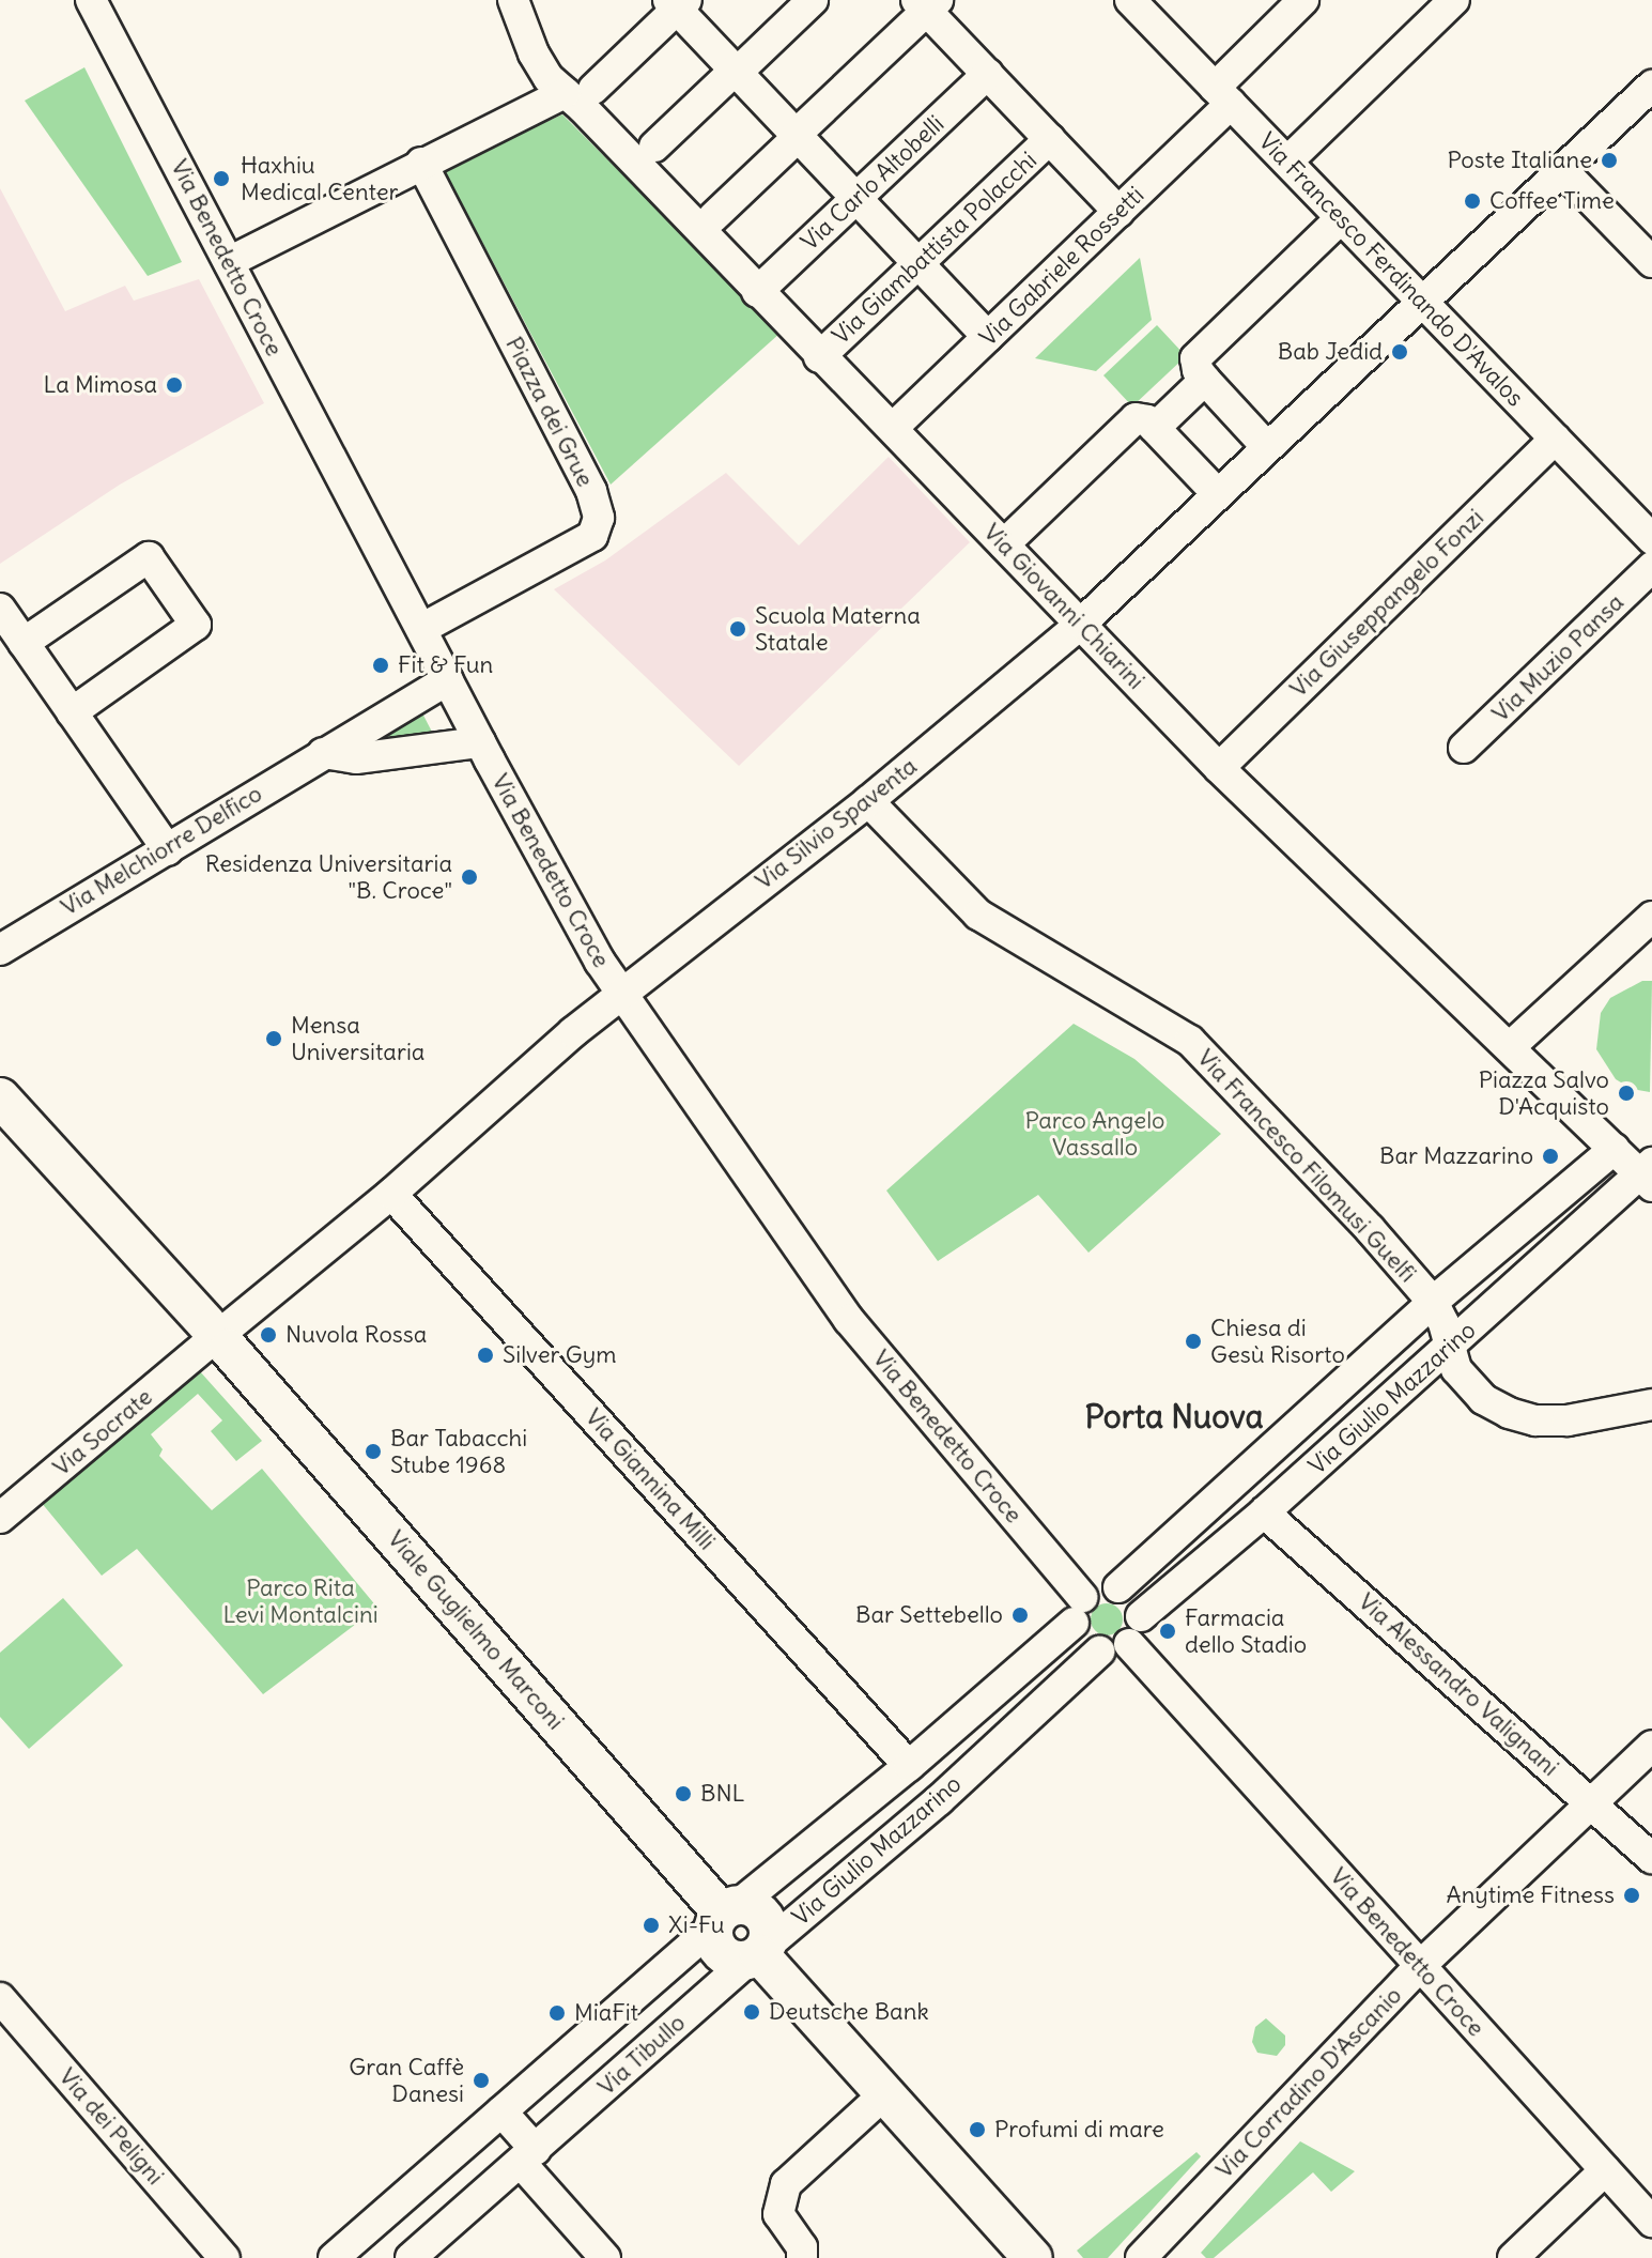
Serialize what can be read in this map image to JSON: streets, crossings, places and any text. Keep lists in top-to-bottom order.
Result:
{
  "streets": {
    "main road": ["Viale Guglielmo Marconi"],
    "street": [
      "Via Carlo Altobelli",
      "Via Giambattista Polacchi",
      "Via Benedetto Croce",
      "Via Gabriele Rossetti",
      "Via Francesco Ferdinando D'Avalos",
      "Piazza dei Grue",
      "Via Giuseppangelo Fonzi",
      "Via Giovanni Chiarini",
      "Via Muzio Pansa",
      "Via Silvio Spaventa",
      "Via Melchiorre Delfico",
      "Via Francesco Filomusi Guelfi",
      "Via Giulio Mazzarino",
      "Via Socrate",
      "Via Giannina Milli",
      "Via Alessandro Valignani",
      "Via Tibullo",
      "Via Corradino D'Ascanio",
      "Via dei Peligni"
    ]
  },
  "crossings": [
    ["Via Carlo Altobelli", "Via Giovanni Chiarini"],
    ["Via Giambattista Polacchi", "Via Giovanni Chiarini"],
    ["Via Benedetto Croce", "Piazza dei Grue"],
    ["Via Benedetto Croce", "Via Silvio Spaventa"],
    ["Via Benedetto Croce", "Via Melchiorre Delfico"],
    ["Via Benedetto Croce", "Via Giulio Mazzarino"],
    ["Via Benedetto Croce", "Via Corradino D'Ascanio"],
    ["Via Gabriele Rossetti", "Via Francesco Ferdinando D'Avalos"],
    ["Via Gabriele Rossetti", "Via Giovanni Chiarini"],
    ["Via Francesco Ferdinando D'Avalos", "Via Giuseppangelo Fonzi"],
    ["Via Francesco Ferdinando D'Avalos", "Via Silvio Spaventa"],
    ["Via Giuseppangelo Fonzi", "Via Giovanni Chiarini"],
    ["Via Giovanni Chiarini", "Via Silvio Spaventa"],
    ["Via Giovanni Chiarini", "Via Giulio Mazzarino"],
    ["Via Silvio Spaventa", "Via Francesco Filomusi Guelfi"],
    ["Via Silvio Spaventa", "Via Socrate"],
    ["Via Silvio Spaventa", "Via Giannina Milli"],
    ["Via Silvio Spaventa", "Viale Guglielmo Marconi"],
    ["Via Francesco Filomusi Guelfi", "Via Giulio Mazzarino"],
    ["Via Giulio Mazzarino", "Via Giannina Milli"],
    ["Via Giulio Mazzarino", "Viale Guglielmo Marconi"],
    ["Via Giulio Mazzarino", "Via Alessandro Valignani"],
    ["Via Giulio Mazzarino", "Via Tibullo"],
    ["Via Socrate", "Viale Guglielmo Marconi"],
    ["Viale Guglielmo Marconi", "Via Tibullo"],
    ["Via Alessandro Valignani", "Via Corradino D'Ascanio"]
  ],
  "districts": ["Porta Nuova"],
  "parks": ["Parco Angelo Vassallo", "Parco Rita Levi Montalcini"],
  "places": [
    "Poste Italiane",
    "Haxhiu Medical Center",
    "Coffee Time",
    "Bab Jedid",
    "La Mimosa",
    "Scuola Materna Statale",
    "Fit & Fun",
    "Residenza Universitaria \"B. Croce\"",
    "Mensa Universitaria",
    "Piazza Salvo D'Acquisto",
    "Bar Mazzarino",
    "Nuvola Rossa",
    "Chiesa di Gesù Risorto",
    "Silver Gym",
    "Bar Tabacchi Stube 1968",
    "Bar Settebello",
    "Farmacia dello Stadio",
    "BNL",
    "Anytime Fitness",
    "Xi-Fu",
    "Deutsche Bank",
    "MiaFit",
    "Gran Caffè Danesi",
    "Profumi di mare"
  ]
}
